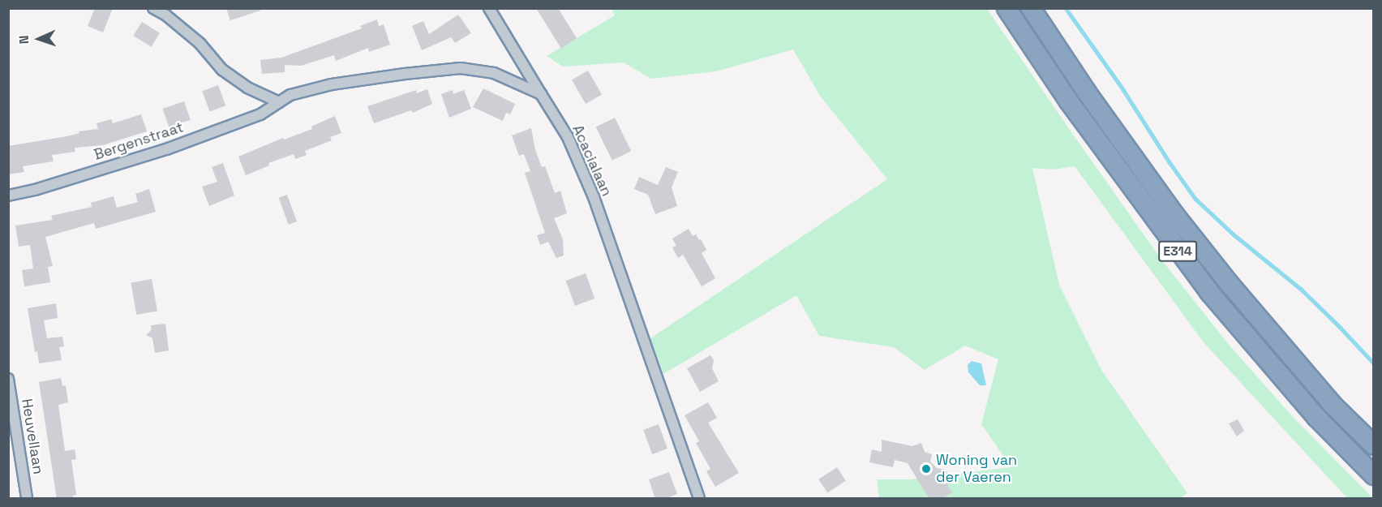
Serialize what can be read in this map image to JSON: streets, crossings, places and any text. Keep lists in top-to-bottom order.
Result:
{
  "streets": {
    "highway": ["E314"],
    "street": ["Bergenstraat", "Acacialaan", "Heuvellaan"]
  },
  "places": ["Woning van der Vaeren"],
  "north": "left"
}
